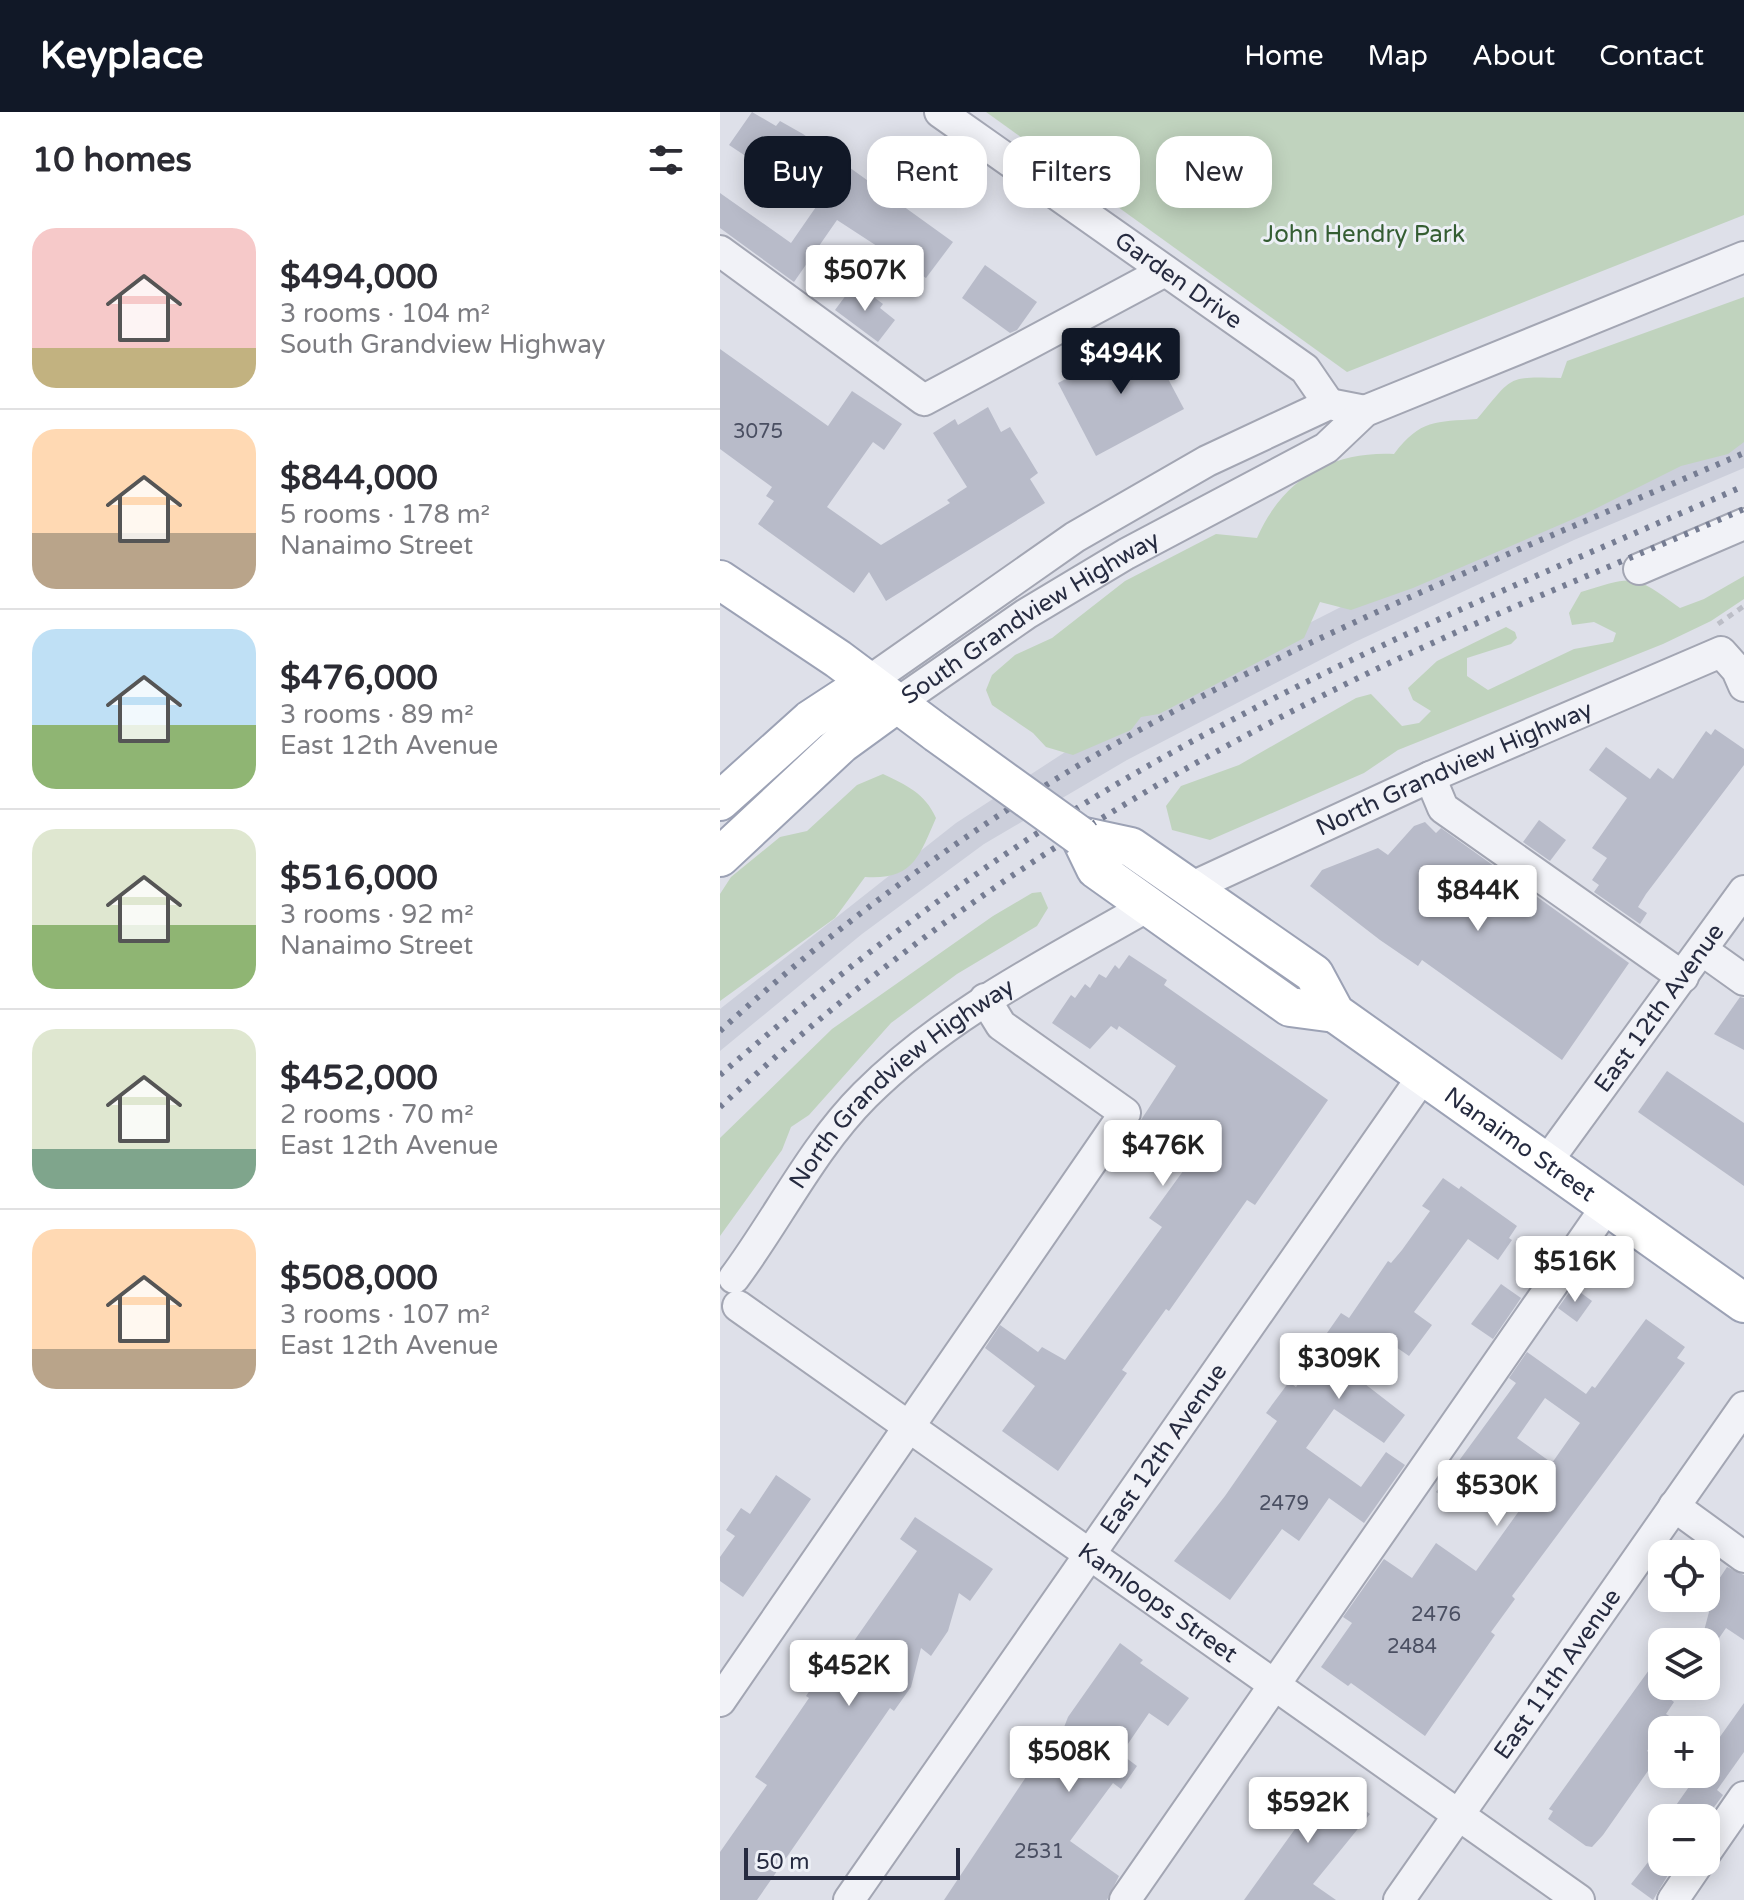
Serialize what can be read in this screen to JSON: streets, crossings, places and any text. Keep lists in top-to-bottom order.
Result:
{
  "streets": {
    "main road": ["South Grandview Highway", "Nanaimo Street"],
    "street": [
      "Garden Drive",
      "North Grandview Highway",
      "East 12th Avenue",
      "Kamloops Street",
      "East 11th Avenue"
    ]
  },
  "crossings": [
    ["Garden Drive", "South Grandview Highway"],
    ["South Grandview Highway", "Nanaimo Street"],
    ["North Grandview Highway", "Nanaimo Street"],
    ["North Grandview Highway", "Kamloops Street"],
    ["East 12th Avenue", "Nanaimo Street"],
    ["East 12th Avenue", "Kamloops Street"],
    ["Kamloops Street", "East 11th Avenue"]
  ],
  "parks": ["John Hendry Park"],
  "house_numbers": [
    "3075",
    "2479",
    "2476",
    "2484",
    "2531"
  ],
  "scale_bar": "50 m",
  "page": {
    "header": "Keyplace",
    "nav": [
      "Home",
      "Map",
      "About",
      "Contact"
    ],
    "heading": "10 homes",
    "chip": [
      "Buy",
      "Rent",
      "Filters",
      "New"
    ],
    "list": [
      {
        "name": "$494,000",
        "note": "3 rooms · 104 m² · South Grandview Highway"
      },
      {
        "name": "$844,000",
        "note": "5 rooms · 178 m² · Nanaimo Street"
      },
      {
        "name": "$476,000",
        "note": "3 rooms · 89 m² · East 12th Avenue"
      },
      {
        "name": "$516,000",
        "note": "3 rooms · 92 m² · Nanaimo Street"
      },
      {
        "name": "$452,000",
        "note": "2 rooms · 70 m² · East 12th Avenue"
      },
      {
        "name": "$508,000",
        "note": "3 rooms · 107 m² · East 12th Avenue"
      }
    ],
    "price": [
      "$507K",
      "$494K",
      "$844K",
      "$476K",
      "$516K",
      "$309K",
      "$530K",
      "$452K",
      "$508K",
      "$592K"
    ],
    "map_buttons": ["+", "−"],
    "scale": "50 m"
  }
}
